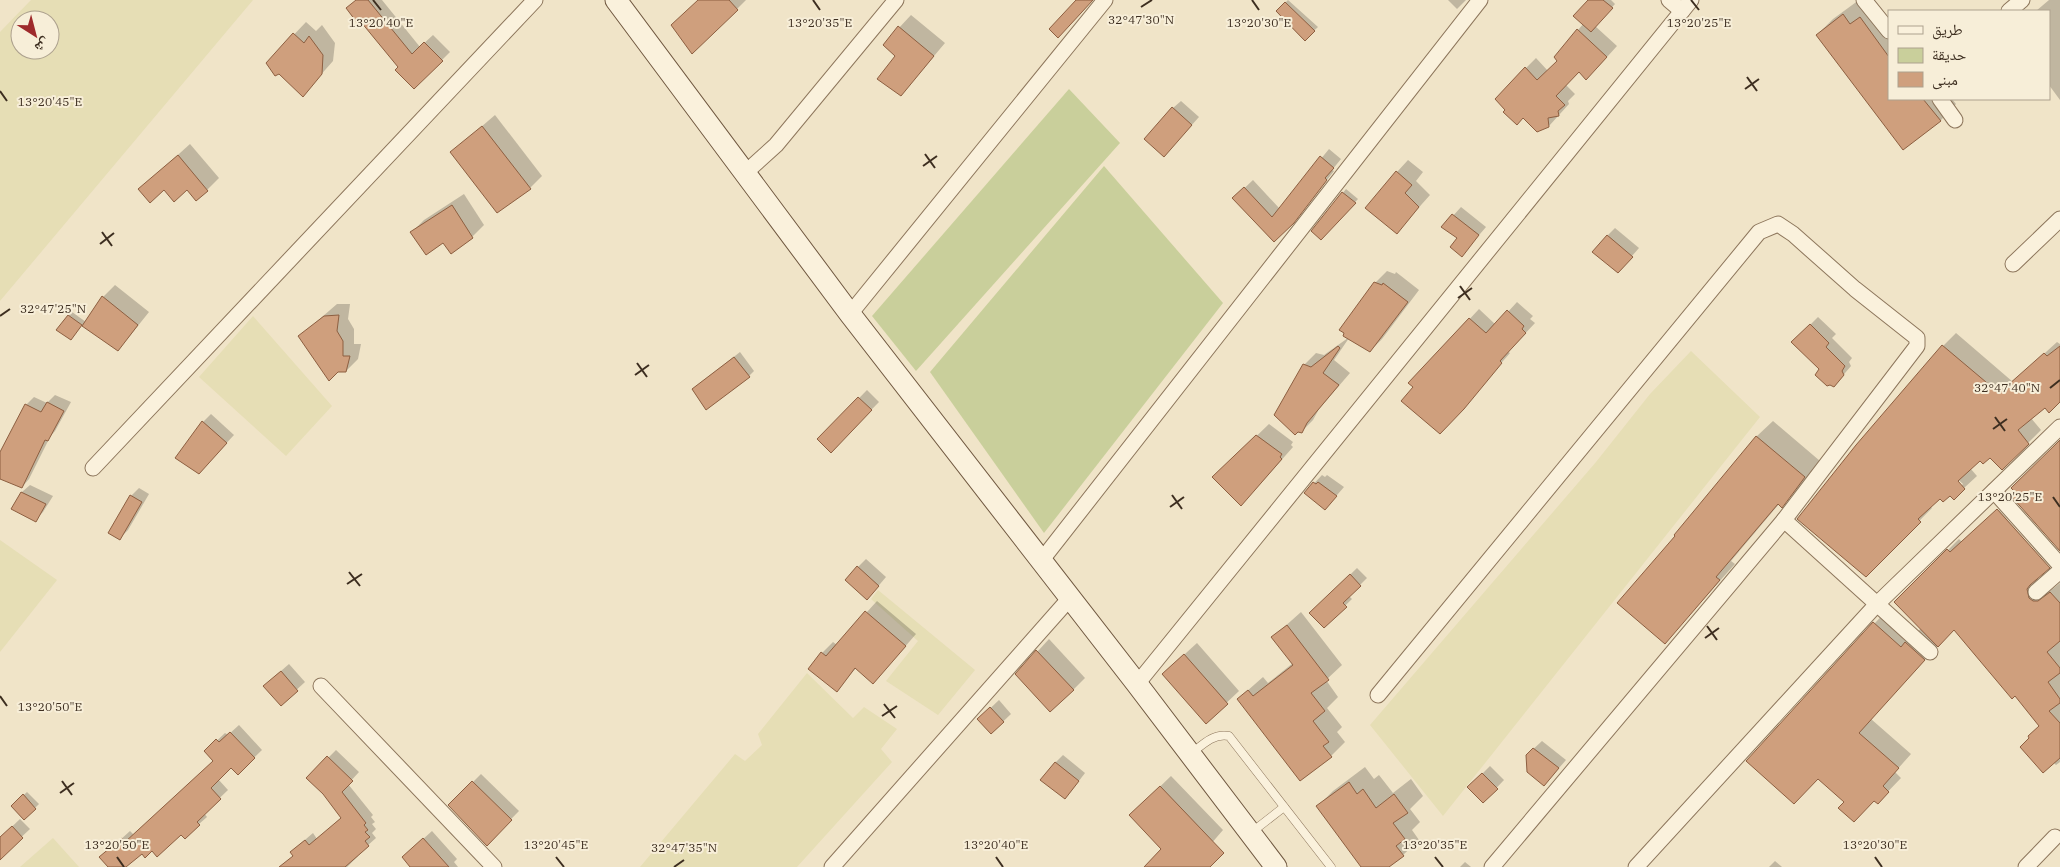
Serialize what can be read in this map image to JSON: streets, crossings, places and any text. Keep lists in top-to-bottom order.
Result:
{
  "legend": ["طريق", "حديقة", "مبنى"],
  "north": "bottom right",
  "coordinates": [
    "32°47'30\"N",
    "13°20'40\"E",
    "13°20'35\"E",
    "13°20'30\"E",
    "13°20'25\"E",
    "13°20'45\"E",
    "32°47'25\"N",
    "32°47'40\"N",
    "13°20'50\"E",
    "32°47'35\"N"
  ]
}
